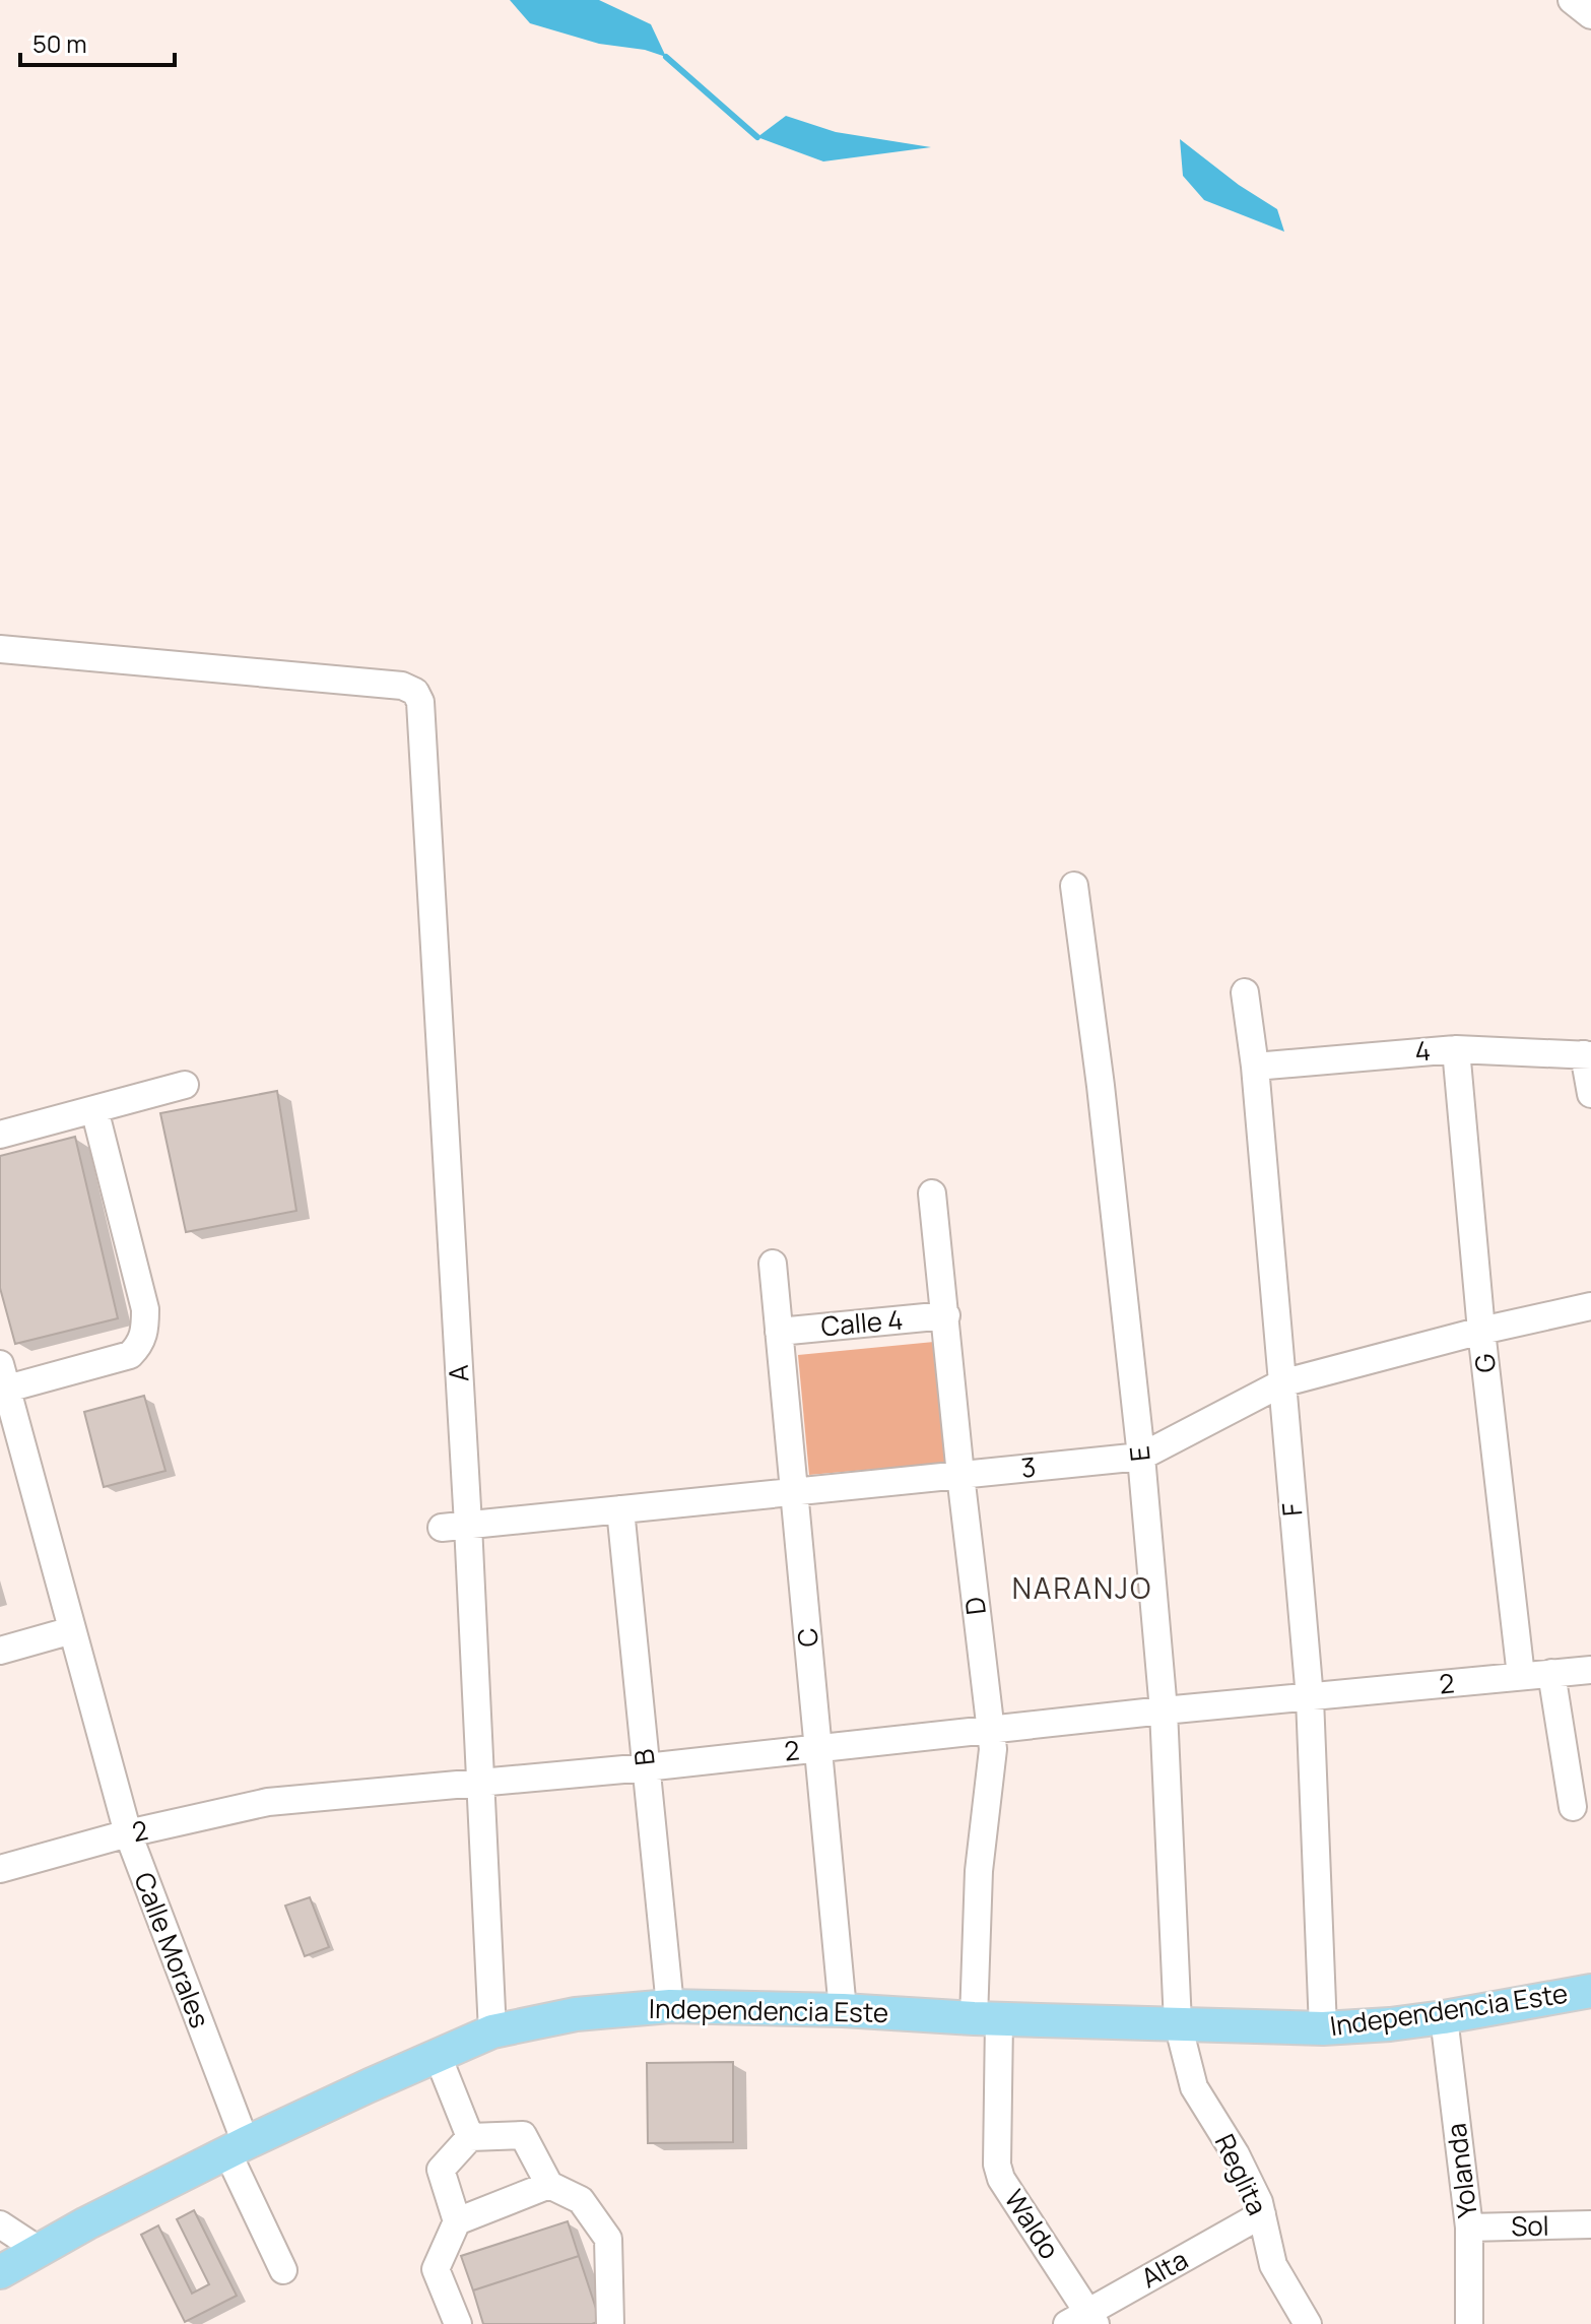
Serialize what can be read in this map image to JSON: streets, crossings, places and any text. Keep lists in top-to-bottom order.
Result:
{
  "streets": {
    "main road": ["Independencia Este"],
    "street": [
      "4",
      "Calle 4",
      "G",
      "A",
      "E",
      "3",
      "F",
      "D",
      "C",
      "2",
      "B",
      "Calle Morales",
      "Yolanda",
      "Reglita",
      "Waldo",
      "Sol",
      "Alta"
    ]
  },
  "crossings": [
    ["4", "G"],
    ["4", "F"],
    ["Calle 4", "D"],
    ["Calle 4", "C"],
    ["G", "3"],
    ["G", "2"],
    ["A", "3"],
    ["A", "2"],
    ["A", "Independencia Este"],
    ["E", "3"],
    ["E", "2"],
    ["E", "Independencia Este"],
    ["E", "Reglita"],
    ["3", "F"],
    ["3", "D"],
    ["3", "C"],
    ["3", "B"],
    ["F", "2"],
    ["F", "Independencia Este"],
    ["D", "2"],
    ["D", "Independencia Este"],
    ["D", "Waldo"],
    ["C", "2"],
    ["C", "Independencia Este"],
    ["2", "B"],
    ["2", "Calle Morales"],
    ["B", "Independencia Este"],
    ["Calle Morales", "Independencia Este"],
    ["Independencia Este", "Yolanda"],
    ["Independencia Este", "Reglita"],
    ["Independencia Este", "Waldo"],
    ["Yolanda", "Sol"],
    ["Reglita", "Alta"],
    ["Waldo", "Alta"]
  ],
  "districts": ["NARANJO"],
  "scale_bar": "50 m"
}
